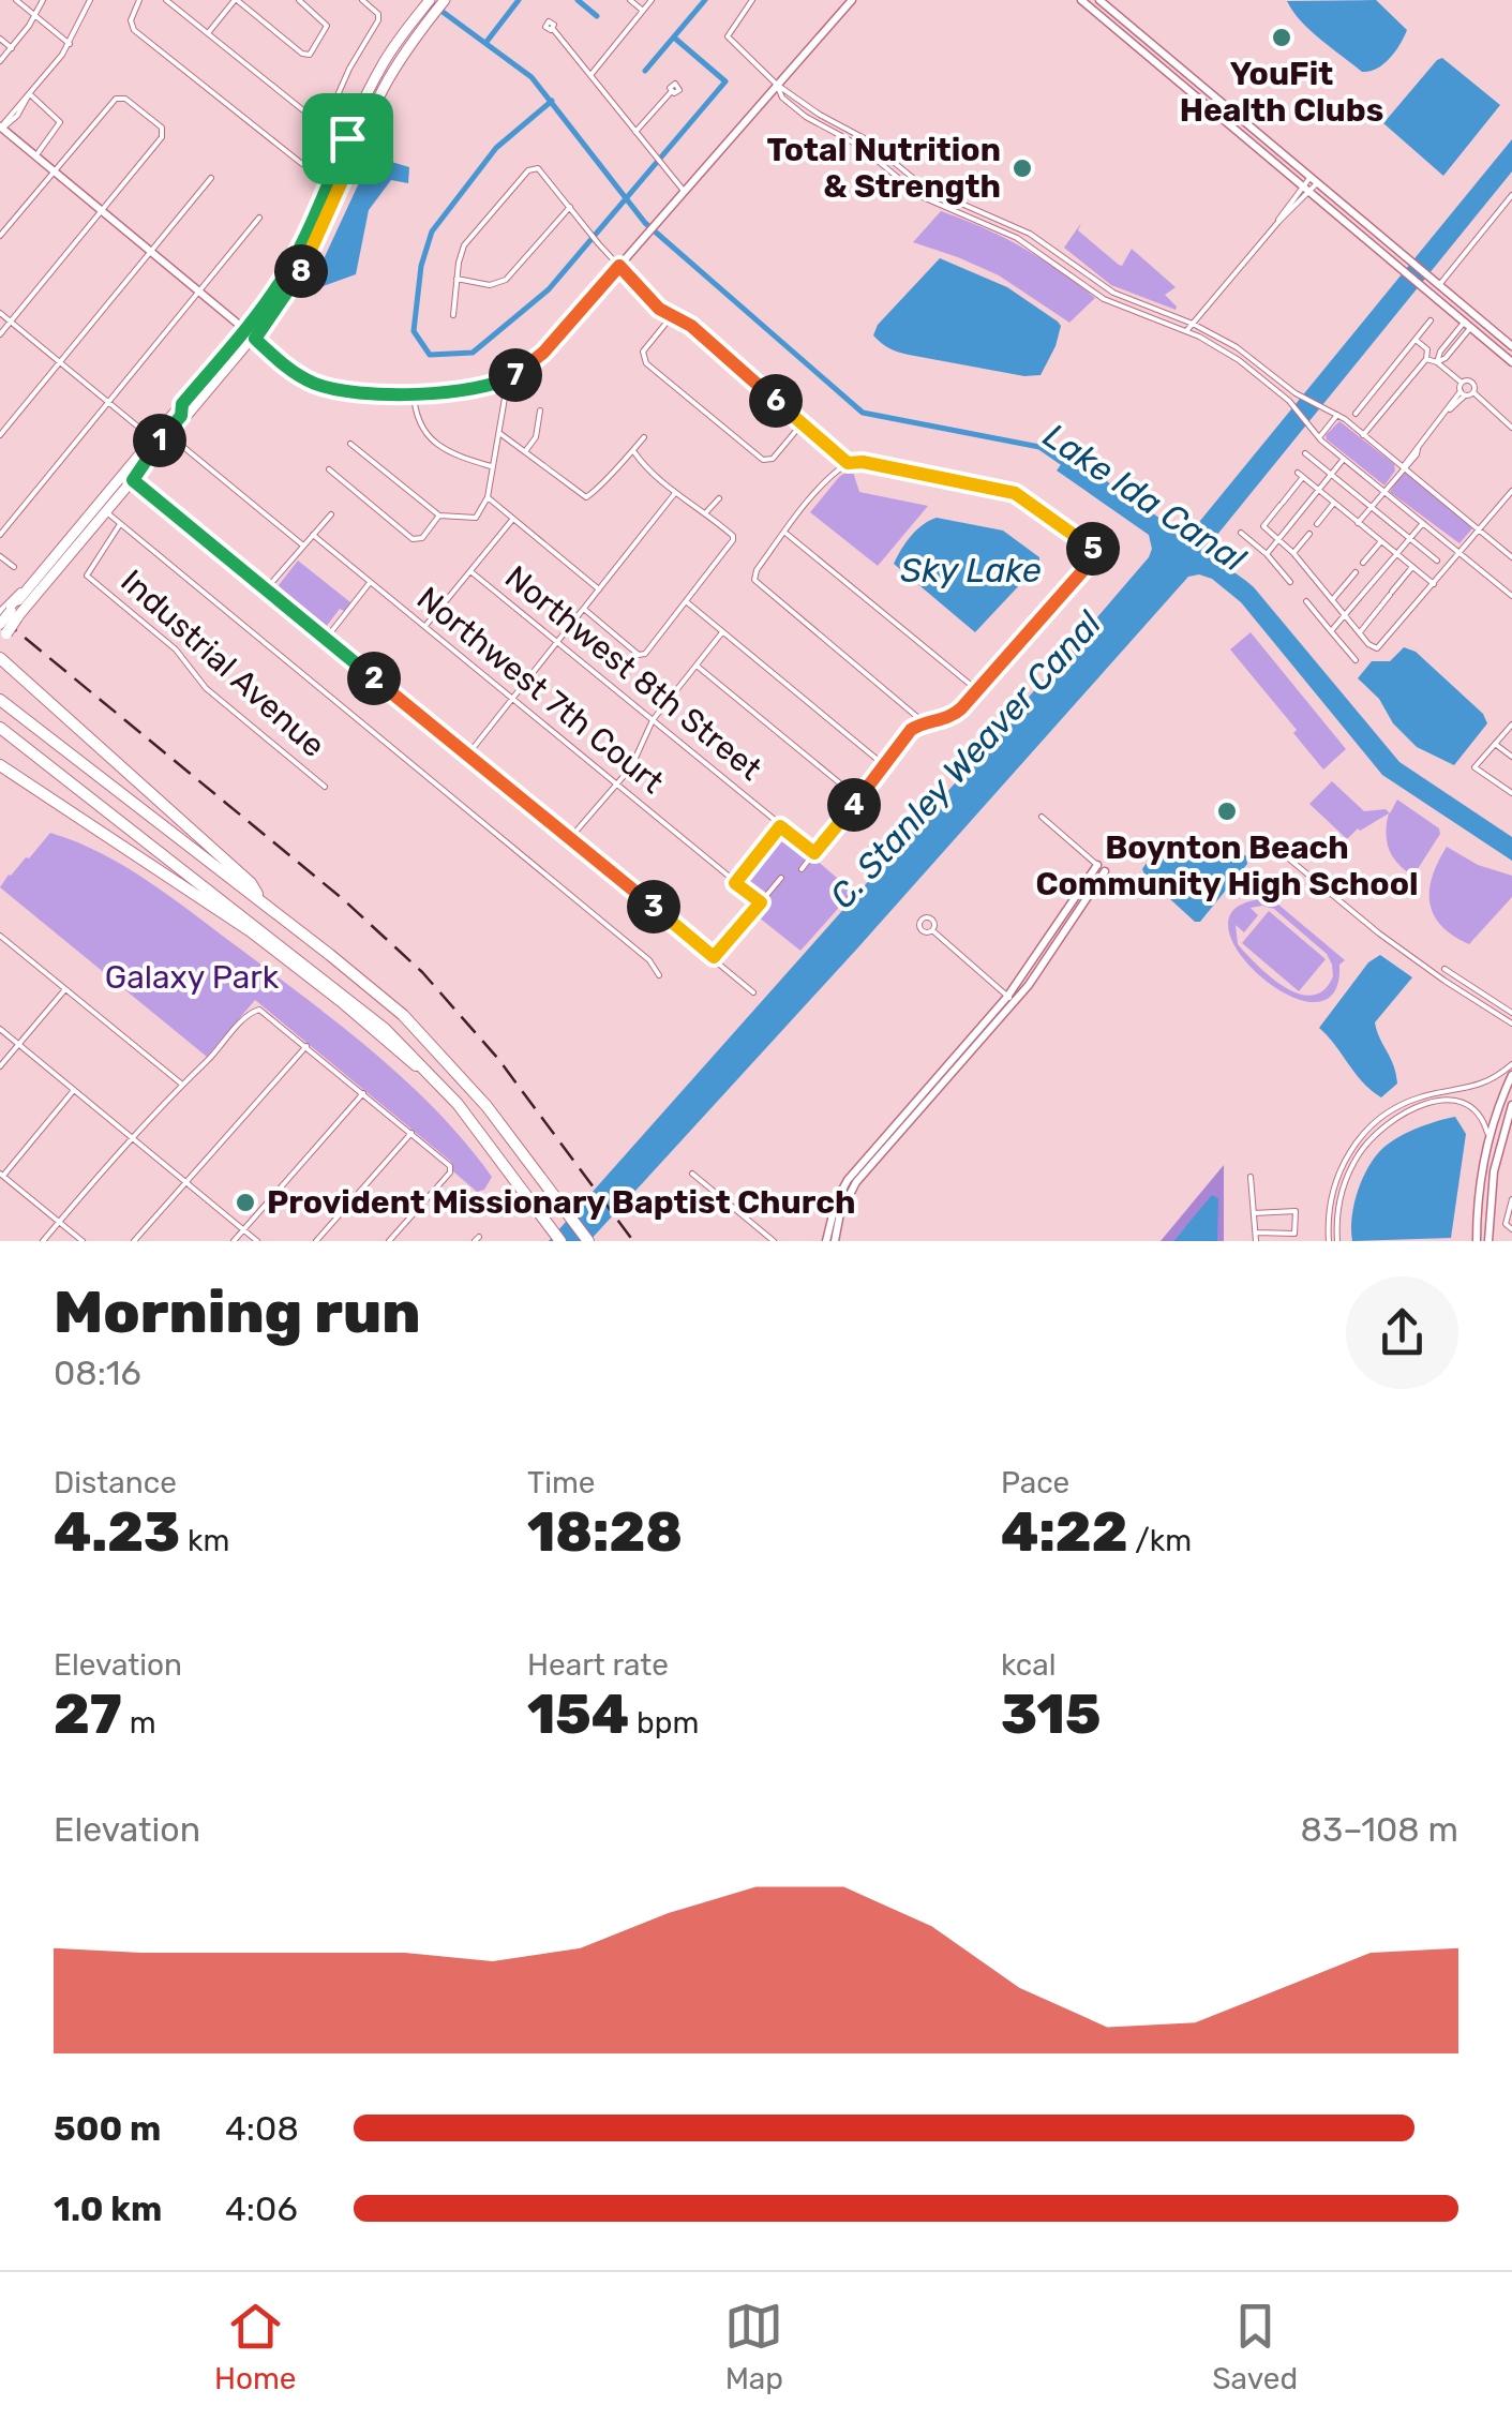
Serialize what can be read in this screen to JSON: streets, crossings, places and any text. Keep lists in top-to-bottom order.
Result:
{
  "streets": {
    "street": ["Industrial Avenue", "Northwest 8th Street", "Northwest 7th Court"]
  },
  "water": ["Lake Ida Canal", "Sky Lake", "C. Stanley Weaver Canal"],
  "parks": ["Galaxy Park"],
  "places": [
    "YouFit Health Clubs",
    "Total Nutrition & Strength",
    "Boynton Beach Community High School",
    "Provident Missionary Baptist Church"
  ],
  "page": {
    "pins": [
      "8",
      "7",
      "6",
      "1",
      "5",
      "2",
      "4",
      "3"
    ],
    "heading": ["Morning run", "08:16"],
    "stats": [
      ["Distance", "4.23 km"],
      ["Time", "18:28"],
      ["Pace", "4:22 /km"],
      ["Elevation", "27 m"],
      ["Heart rate", "154 bpm"],
      ["kcal", "315"]
    ],
    "chart": ["Elevation", "83–108 m"],
    "list": [
      {
        "name": "500 m",
        "note": "4:08"
      },
      {
        "name": "1.0 km",
        "note": "4:06"
      }
    ],
    "tabs": ["Home", "Map", "Saved"]
  }
}
